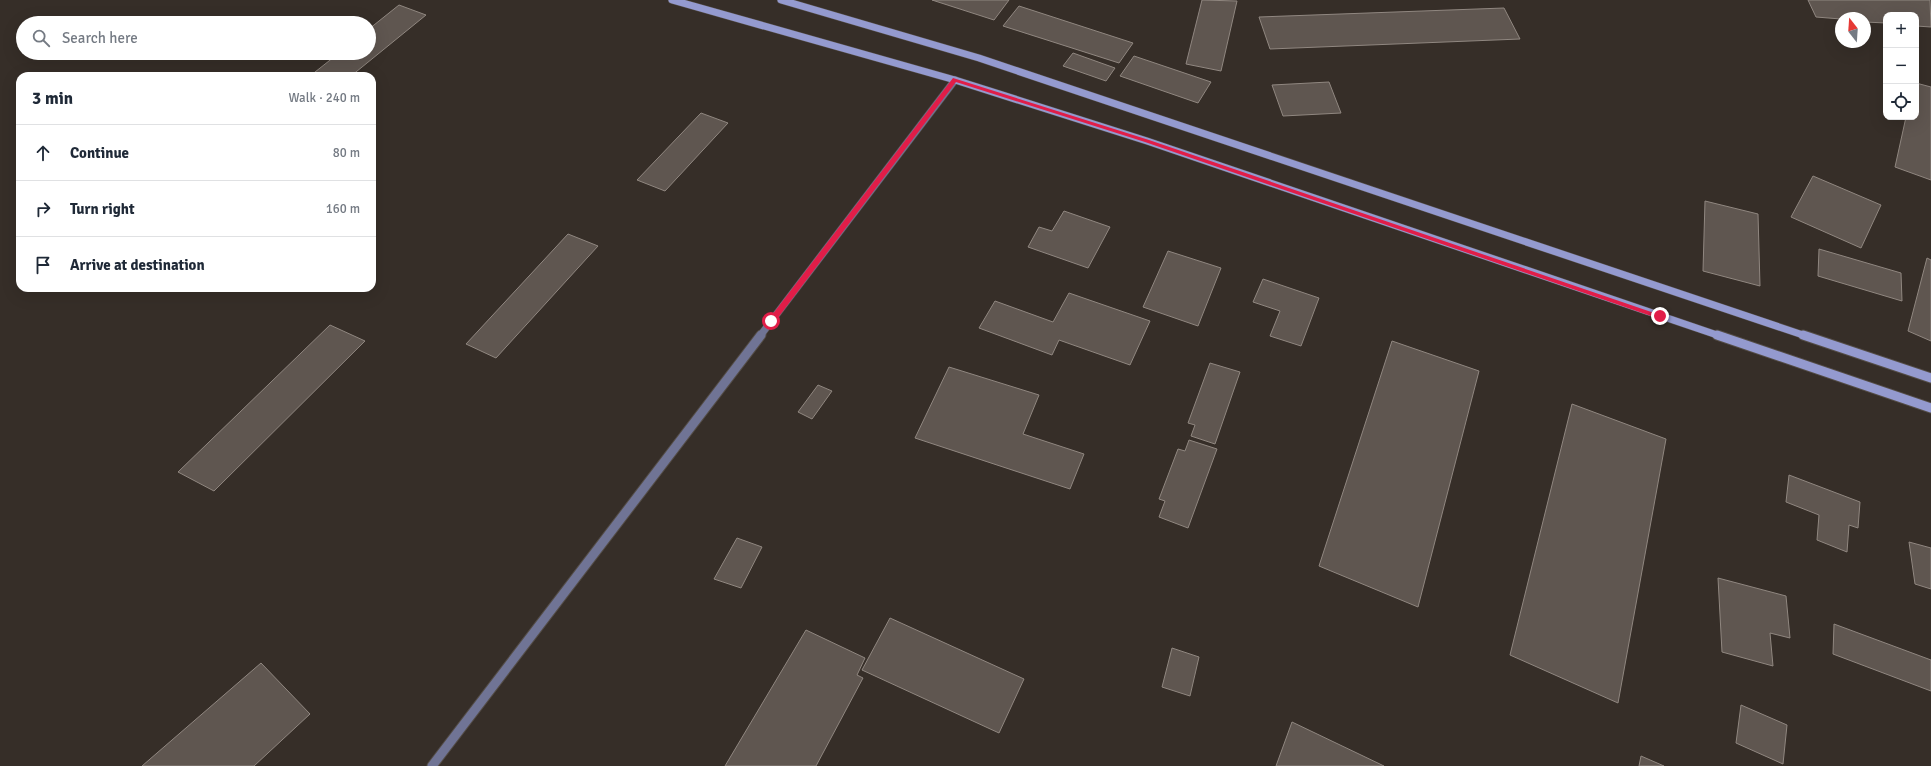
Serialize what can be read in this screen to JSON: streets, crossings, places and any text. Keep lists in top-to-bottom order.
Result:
{
  "north": "top",
  "page": {
    "map_buttons": ["+", "−"],
    "search": "Search here",
    "heading": ["3 min", "Walk · 240 m"],
    "list": [
      ["Continue", "80 m"],
      ["Turn right", "160 m"],
      "Arrive at destination"
    ]
  }
}
